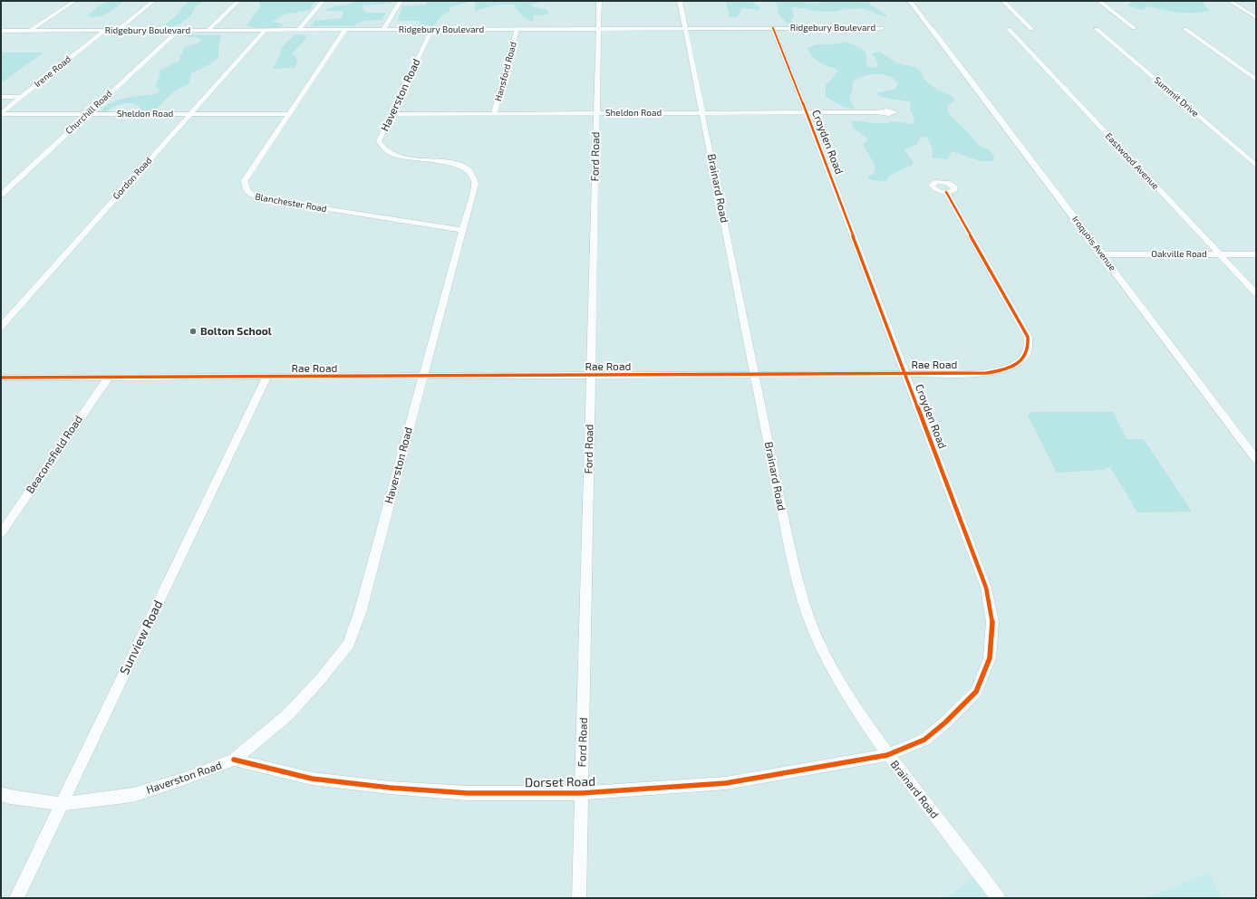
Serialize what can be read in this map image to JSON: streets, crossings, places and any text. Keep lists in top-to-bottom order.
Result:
{
  "streets": {
    "street": [
      "Ridgebury Boulevard",
      "Irene Road",
      "Hansford Road",
      "Haverston Road",
      "Summit Drive",
      "Churchill Road",
      "Sheldon Road",
      "Croyden Road",
      "Ford Road",
      "Eastwood Avenue",
      "Gordon Road",
      "Brainard Road",
      "Blanchester Road",
      "Iroquois Avenue",
      "Oakville Road",
      "Rae Road",
      "Beaconsfield Road",
      "Sunview Road",
      "Dorset Road"
    ]
  },
  "crossings": [
    ["Ridgebury Boulevard", "Irene Road"],
    ["Ridgebury Boulevard", "Hansford Road"],
    ["Ridgebury Boulevard", "Haverston Road"],
    ["Ridgebury Boulevard", "Churchill Road"],
    ["Ridgebury Boulevard", "Croyden Road"],
    ["Ridgebury Boulevard", "Ford Road"],
    ["Ridgebury Boulevard", "Gordon Road"],
    ["Ridgebury Boulevard", "Brainard Road"],
    ["Ridgebury Boulevard", "Blanchester Road"],
    ["Irene Road", "Sheldon Road"],
    ["Hansford Road", "Sheldon Road"],
    ["Haverston Road", "Sheldon Road"],
    ["Haverston Road", "Blanchester Road"],
    ["Haverston Road", "Rae Road"],
    ["Haverston Road", "Sunview Road"],
    ["Haverston Road", "Dorset Road"],
    ["Churchill Road", "Sheldon Road"],
    ["Sheldon Road", "Croyden Road"],
    ["Sheldon Road", "Ford Road"],
    ["Sheldon Road", "Gordon Road"],
    ["Sheldon Road", "Brainard Road"],
    ["Sheldon Road", "Blanchester Road"],
    ["Croyden Road", "Brainard Road"],
    ["Croyden Road", "Rae Road"],
    ["Croyden Road", "Dorset Road"],
    ["Ford Road", "Rae Road"],
    ["Ford Road", "Dorset Road"],
    ["Eastwood Avenue", "Oakville Road"],
    ["Brainard Road", "Rae Road"],
    ["Brainard Road", "Dorset Road"],
    ["Iroquois Avenue", "Oakville Road"],
    ["Rae Road", "Beaconsfield Road"],
    ["Rae Road", "Sunview Road"]
  ],
  "places": ["Bolton School"]
}
